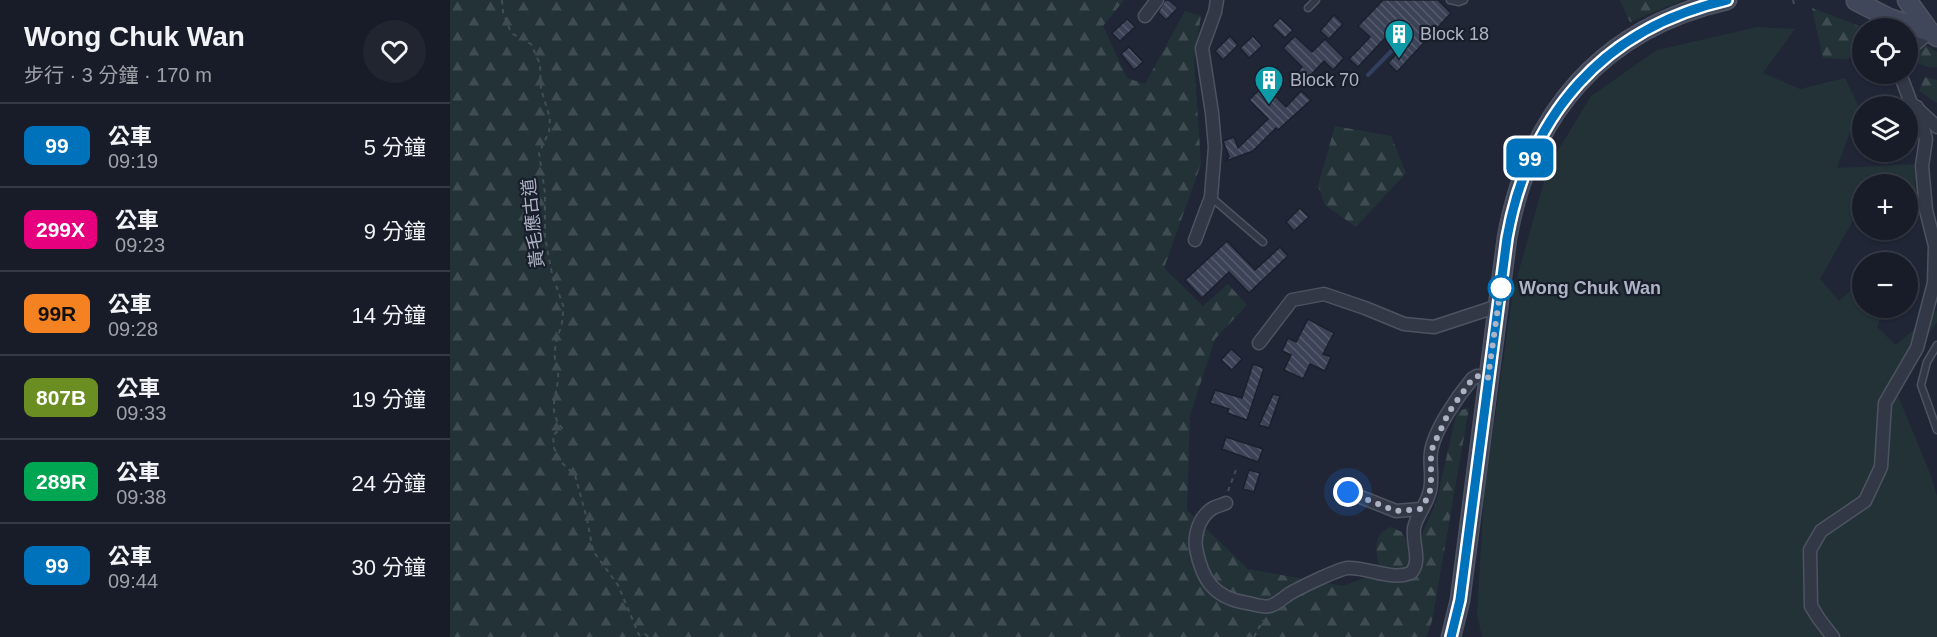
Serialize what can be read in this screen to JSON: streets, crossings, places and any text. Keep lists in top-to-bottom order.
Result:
{
  "streets": {
    "path": ["黃毛應古道"]
  },
  "places": {
    "building": ["Block 18", "Block 70"],
    "other": ["Wong Chuk Wan"]
  },
  "lines": ["bus line 99"],
  "page": {
    "heading": ["Wong Chuk Wan", "步行 · 3 分鐘 · 170 m"],
    "on_map": "99",
    "map_buttons": ["+", "−"],
    "list": [
      {
        "mark": "99",
        "name": "公車",
        "note": "09:19",
        "value": "5 分鐘"
      },
      {
        "mark": "299X",
        "name": "公車",
        "note": "09:23",
        "value": "9 分鐘"
      },
      {
        "mark": "99R",
        "name": "公車",
        "note": "09:28",
        "value": "14 分鐘"
      },
      {
        "mark": "807B",
        "name": "公車",
        "note": "09:33",
        "value": "19 分鐘"
      },
      {
        "mark": "289R",
        "name": "公車",
        "note": "09:38",
        "value": "24 分鐘"
      },
      {
        "mark": "99",
        "name": "公車",
        "note": "09:44",
        "value": "30 分鐘"
      }
    ]
  }
}
